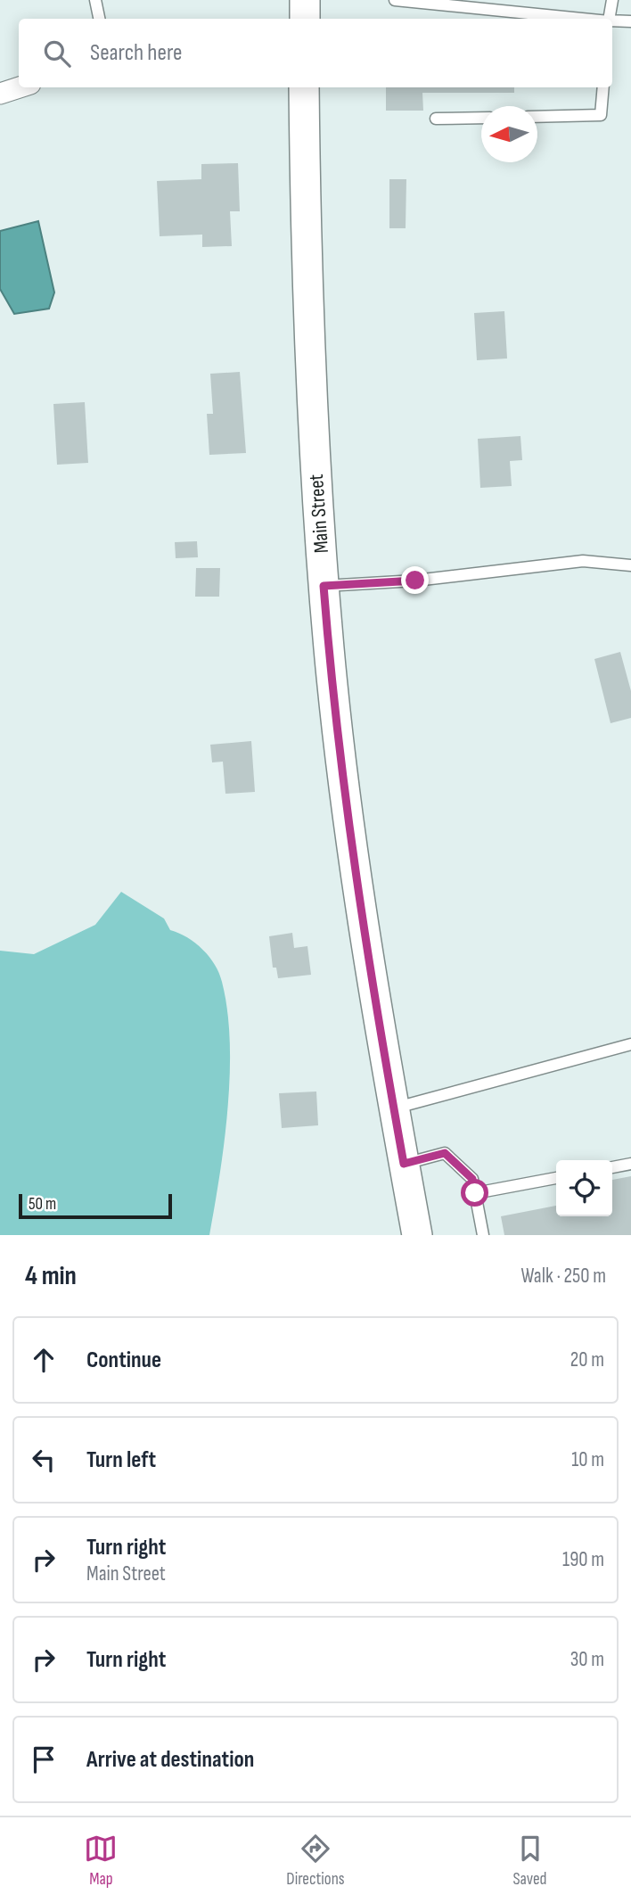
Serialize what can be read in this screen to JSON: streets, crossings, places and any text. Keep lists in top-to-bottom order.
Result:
{
  "streets": {
    "main road": ["Main Street"]
  },
  "scale_bar": "50 m",
  "north": "left",
  "page": {
    "search": "Search here",
    "scale": "50 m",
    "heading": ["4 min", "Walk · 250 m"],
    "list": [
      ["Continue", "20 m"],
      ["Turn left", "10 m"],
      ["Turn right", "Main Street", "190 m"],
      ["Turn right", "30 m"],
      "Arrive at destination"
    ],
    "nav": ["Map", "Directions", "Saved"]
  }
}
